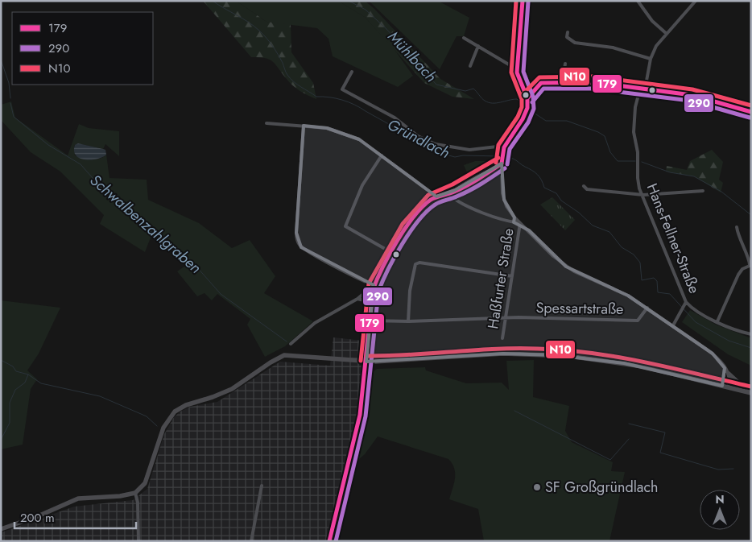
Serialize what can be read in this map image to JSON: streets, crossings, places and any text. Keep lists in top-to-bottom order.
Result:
{
  "streets": {
    "street": ["Hans-Fellner-Straße", "Haßfurter Straße", "Spessartstraße"]
  },
  "crossings": [
    ["Haßfurter Straße", "Spessartstraße"]
  ],
  "water": ["Mühlbach", "Gründlach", "Schwalbenzahlgraben"],
  "places": ["SF Großgründlach"],
  "lines": ["transit line 179", "transit line N10", "transit line 290"],
  "legend": ["179", "290", "N10"],
  "scale_bar": "200 m",
  "north": "top"
}
